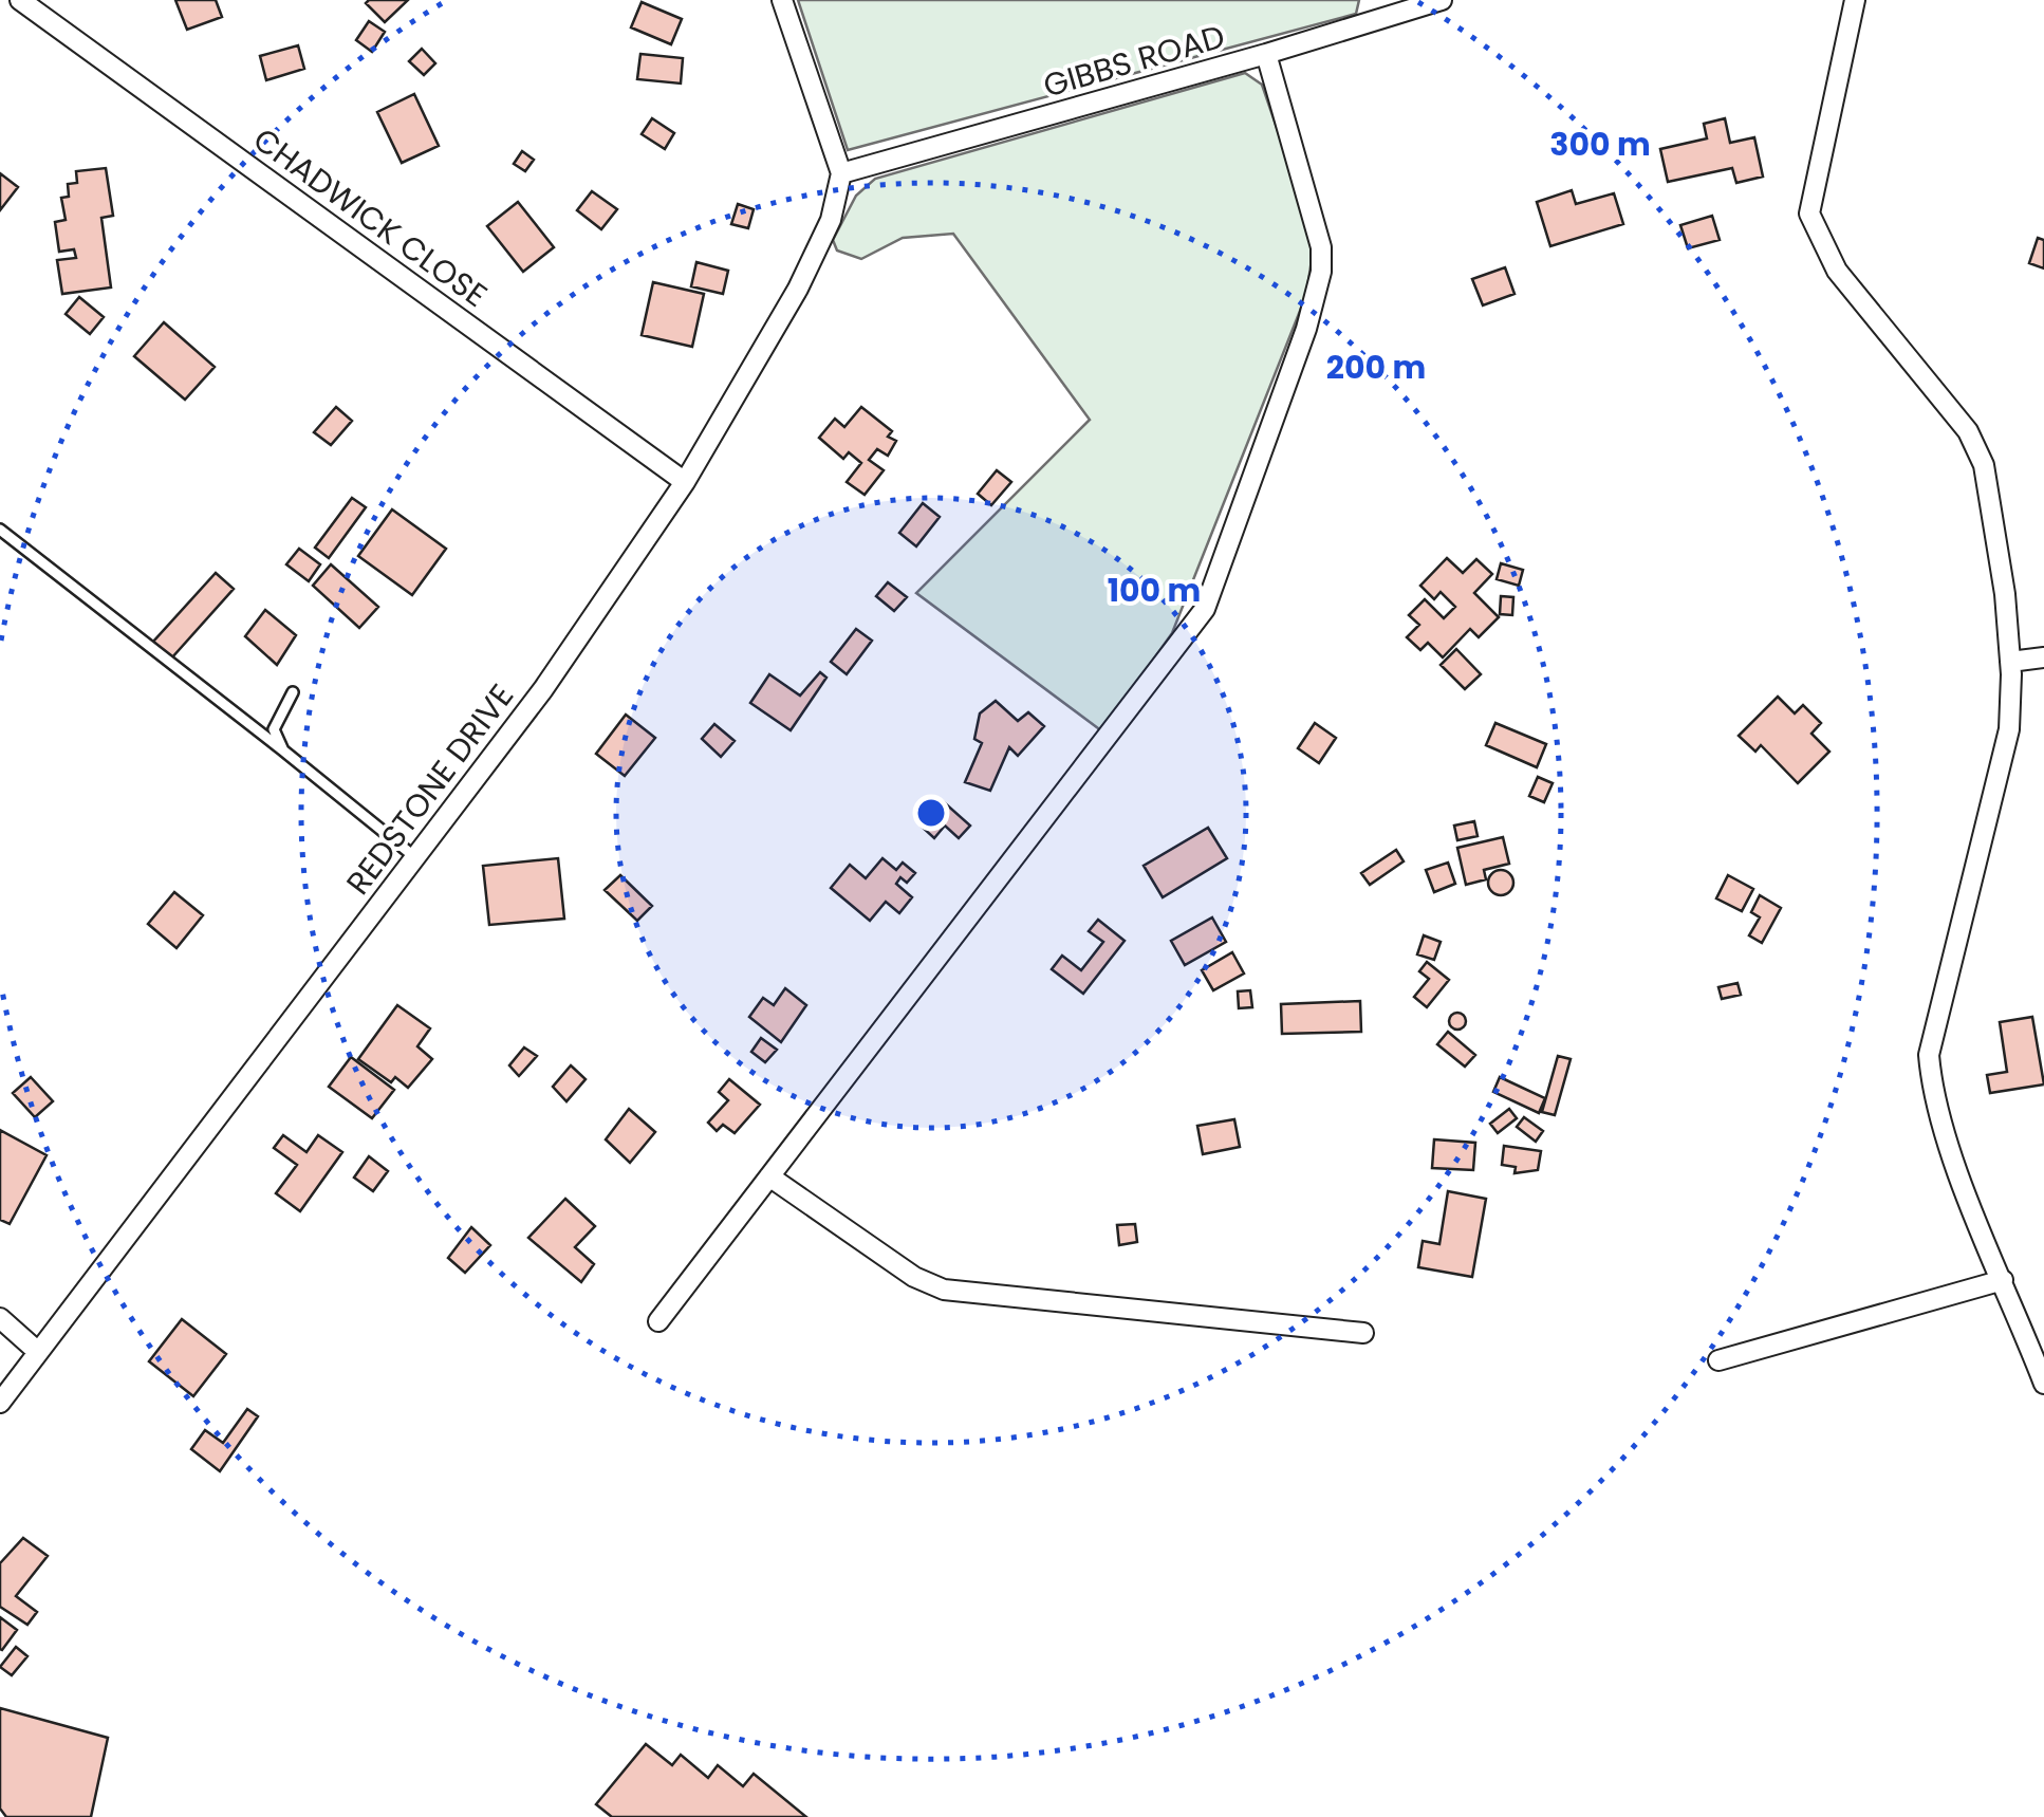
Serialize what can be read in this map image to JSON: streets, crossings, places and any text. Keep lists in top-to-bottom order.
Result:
{
  "streets": {
    "street": ["GIBBS ROAD", "CHADWICK CLOSE", "REDSTONE DRIVE"]
  },
  "crossings": [
    ["GIBBS ROAD", "REDSTONE DRIVE"],
    ["CHADWICK CLOSE", "REDSTONE DRIVE"]
  ],
  "rings": ["300 m", "200 m", "100 m"]
}
